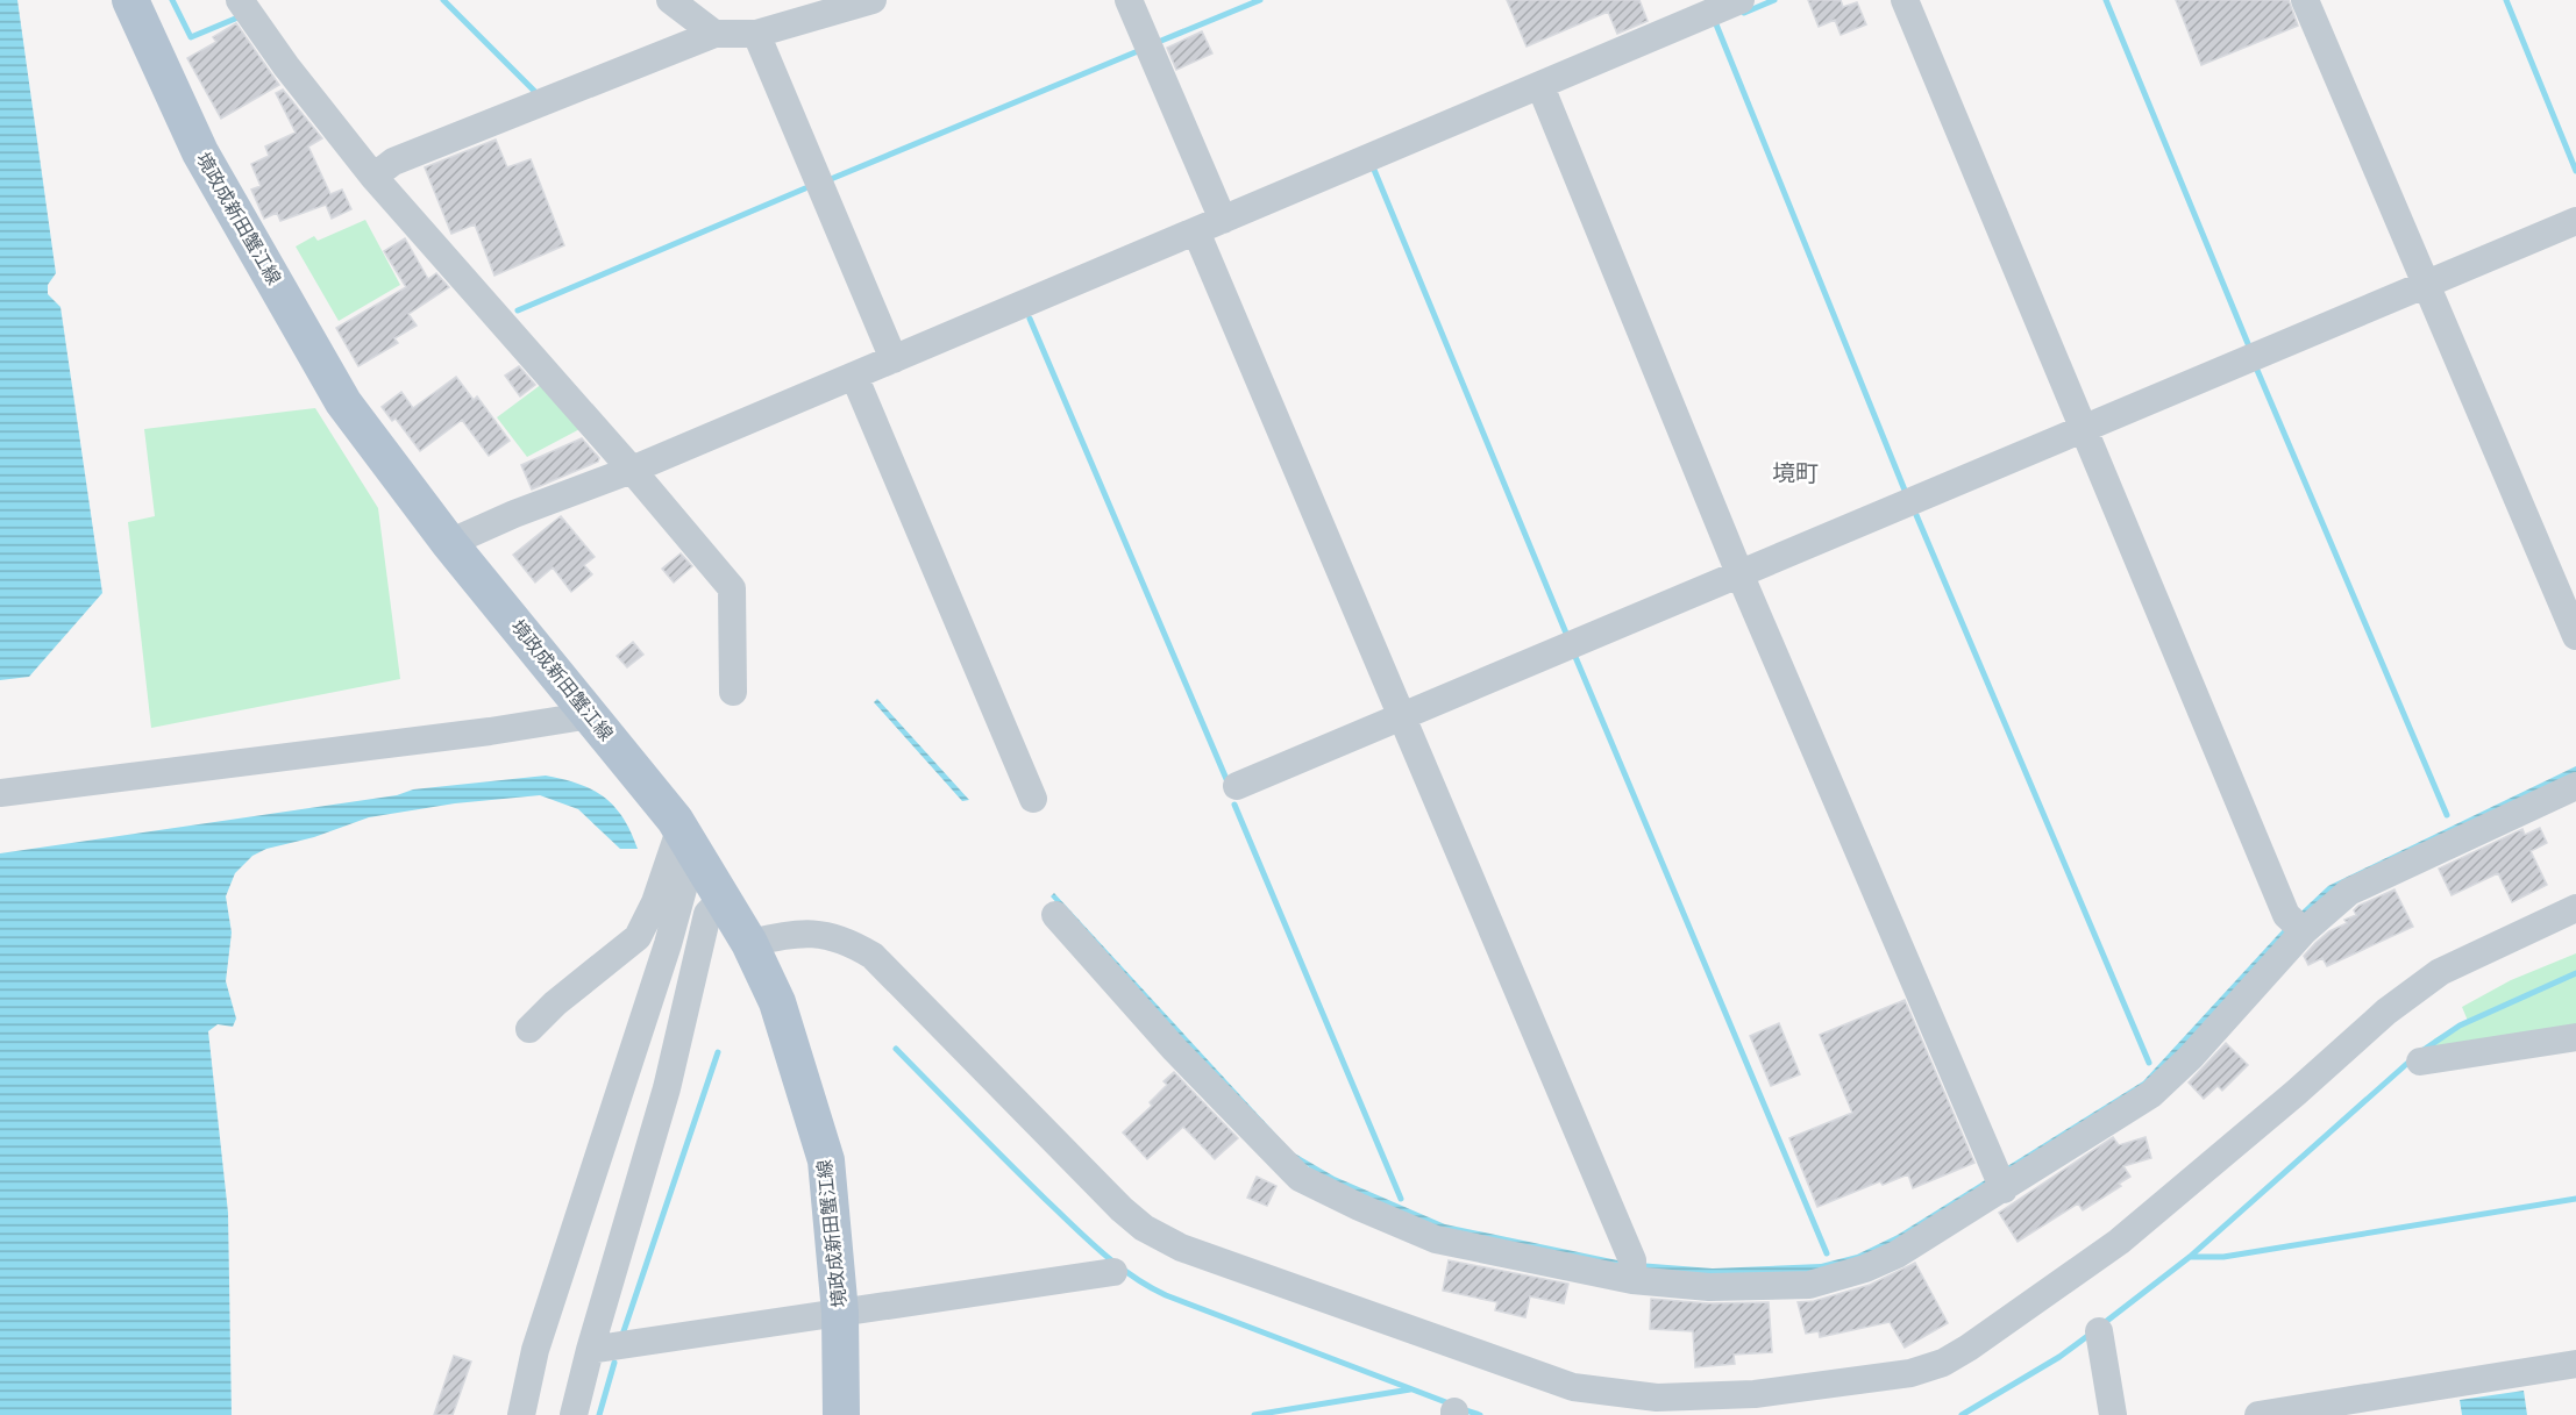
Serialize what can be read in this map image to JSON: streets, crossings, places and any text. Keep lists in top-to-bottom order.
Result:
{
  "streets": {
    "main road": ["境政成新田蟹江線"]
  },
  "districts": ["境町"]
}
